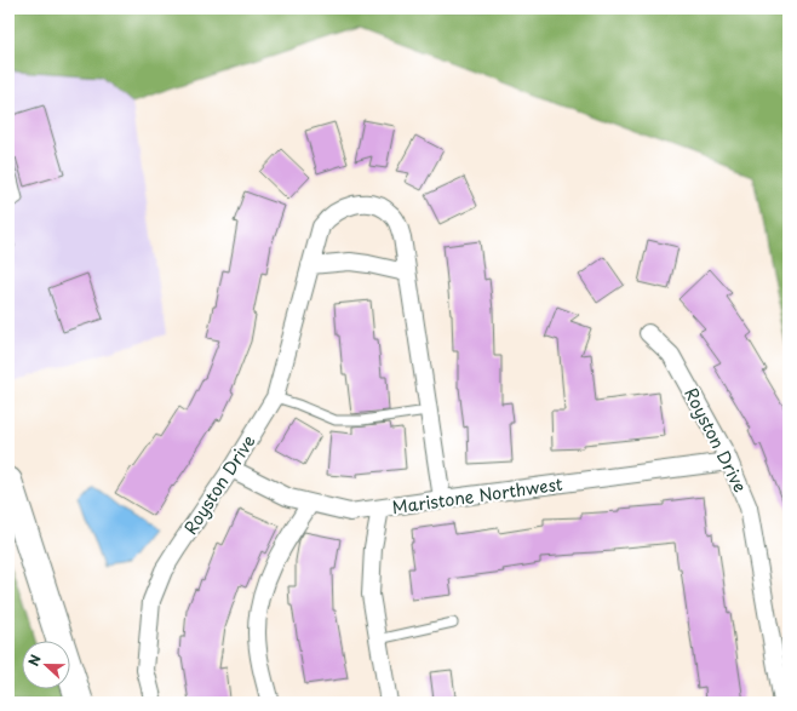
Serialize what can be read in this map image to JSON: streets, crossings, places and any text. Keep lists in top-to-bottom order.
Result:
{
  "streets": {
    "street": ["Royston Drive", "Maristone Northwest"]
  },
  "crossings": [
    ["Royston Drive", "Maristone Northwest"]
  ],
  "north": "left"
}
